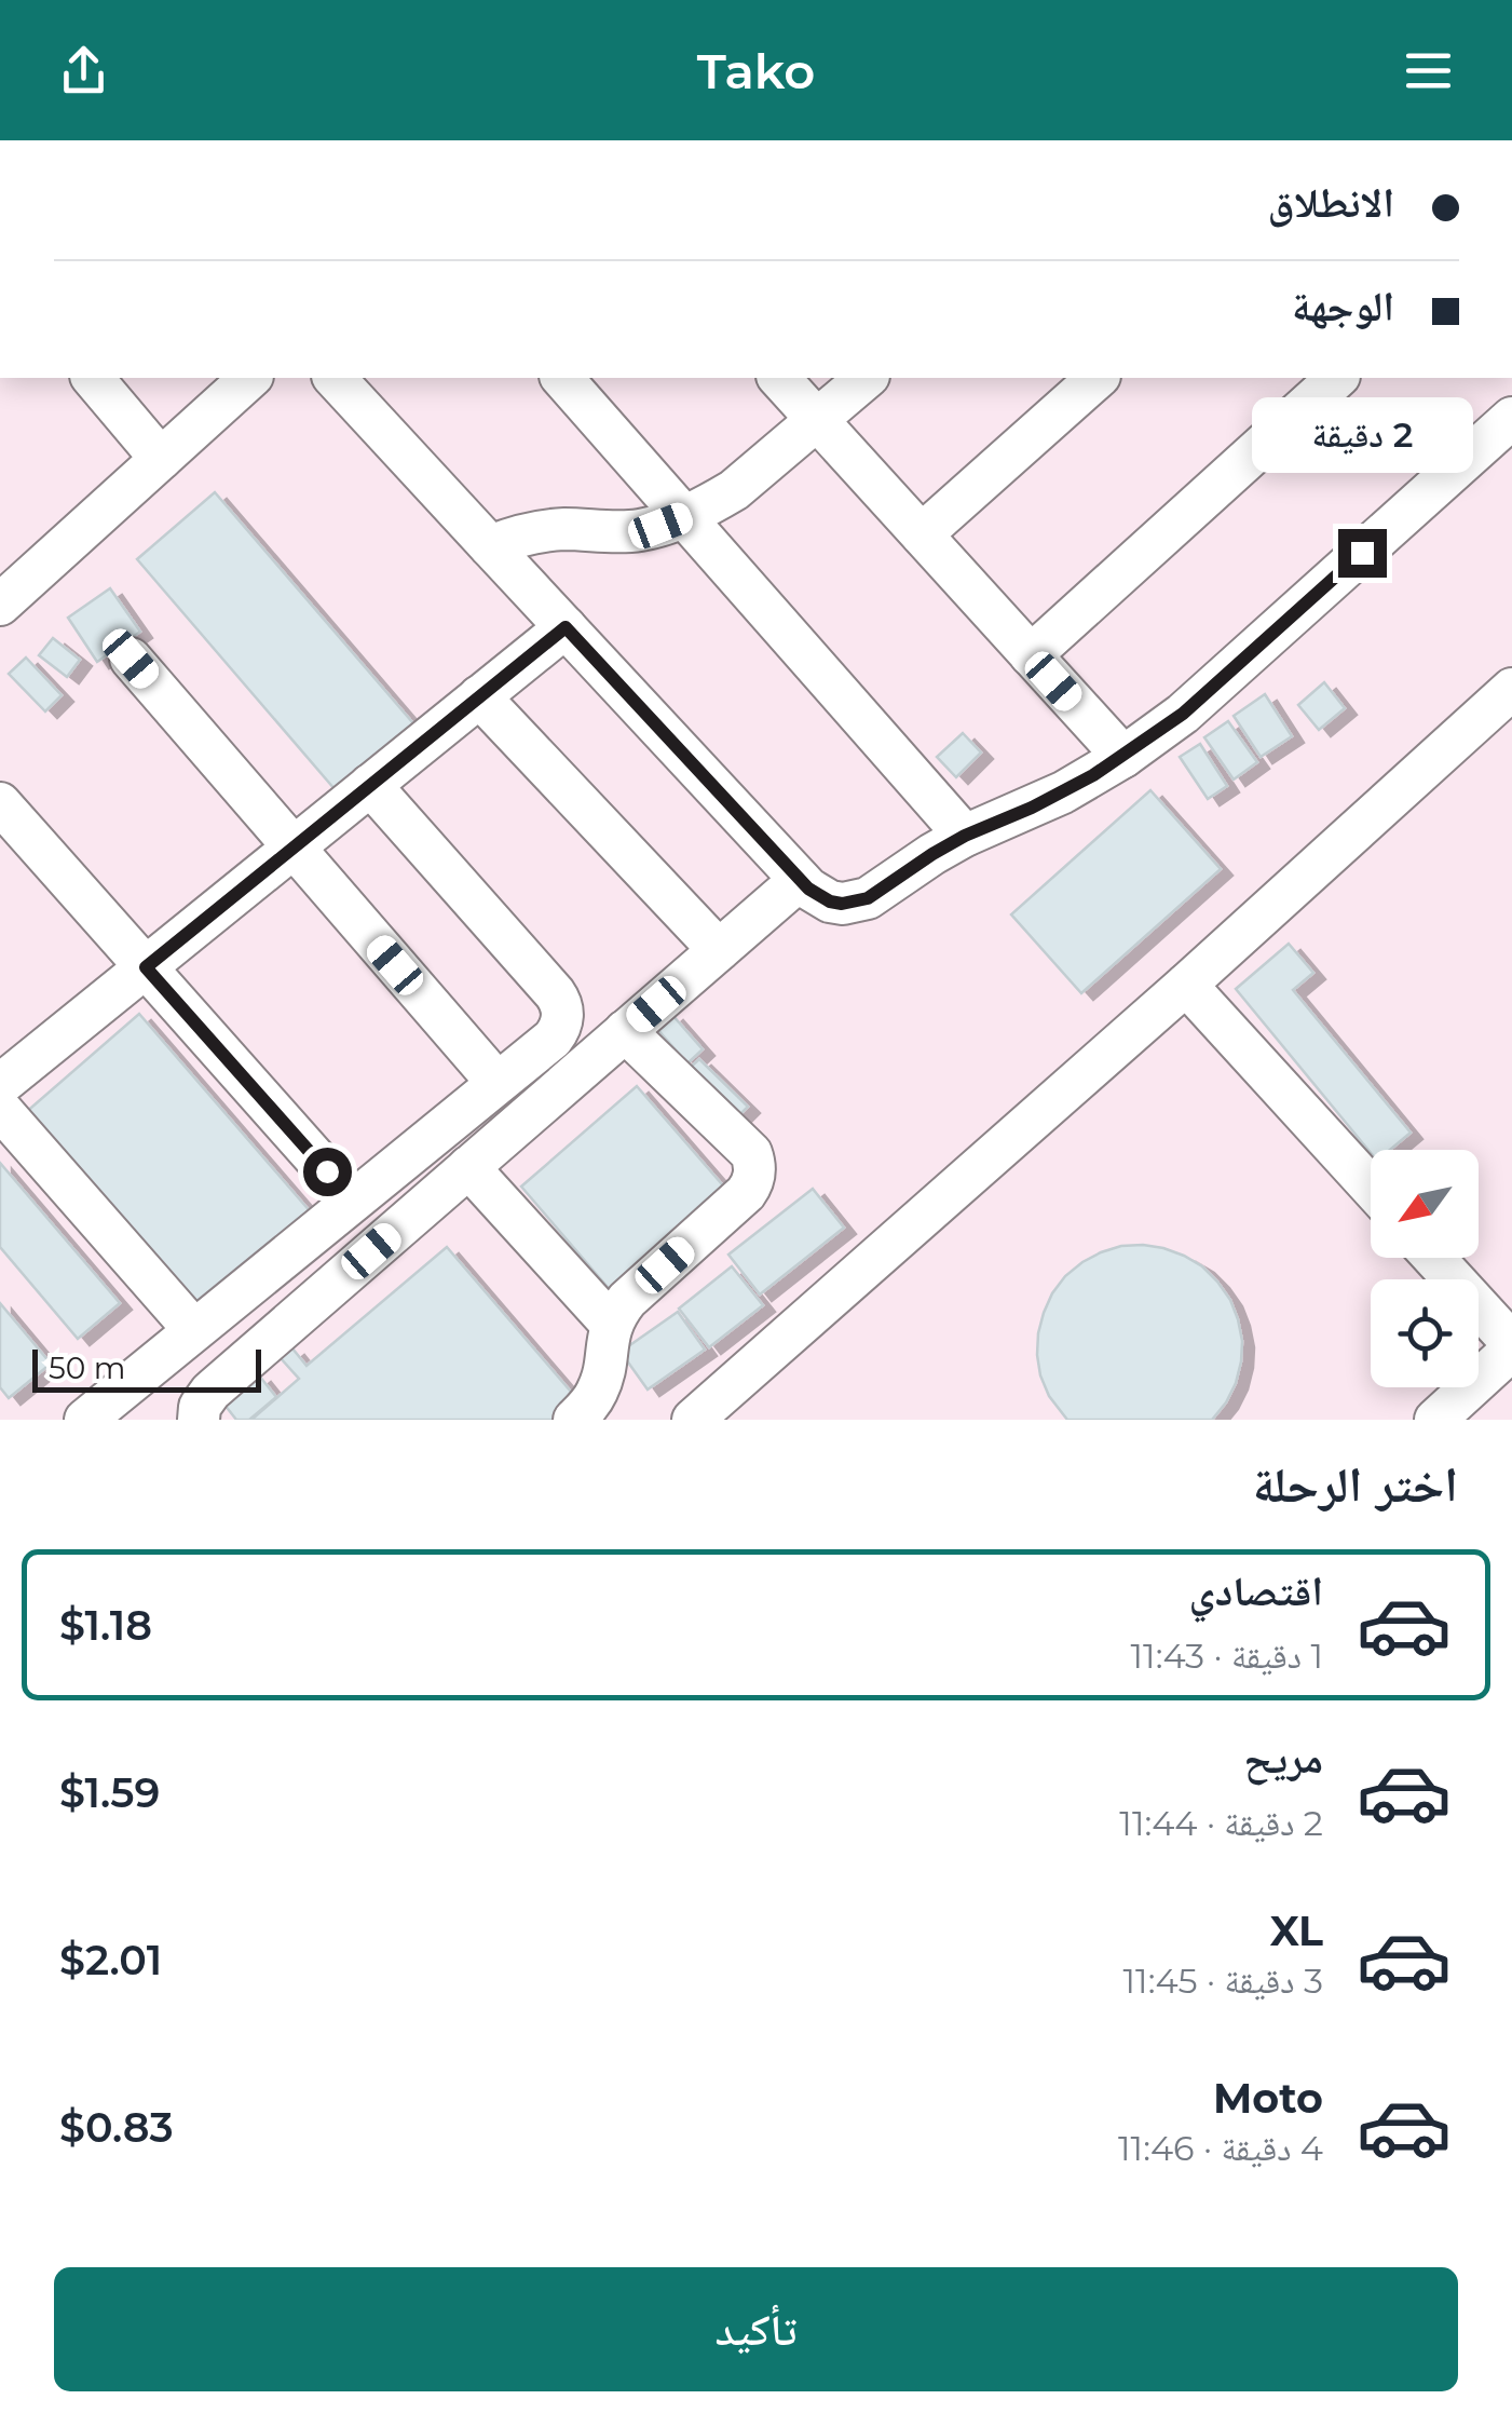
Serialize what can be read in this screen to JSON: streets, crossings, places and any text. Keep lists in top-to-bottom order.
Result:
{
  "scale_bar": "50 m",
  "north": "bottom left",
  "page": {
    "header": "Tako",
    "banner": ["الانطلاق", "الوجهة"],
    "bubble": "2 دقيقة",
    "scale": "50 m",
    "heading": "اختر الرحلة",
    "list": [
      {
        "name": "اقتصادي",
        "note": "1 دقيقة · 11:43",
        "value": "$1.18"
      },
      {
        "name": "مريح",
        "note": "2 دقيقة · 11:44",
        "value": "$1.59"
      },
      {
        "name": "XL",
        "note": "3 دقيقة · 11:45",
        "value": "$2.01"
      },
      {
        "name": "Moto",
        "note": "4 دقيقة · 11:46",
        "value": "$0.83"
      }
    ],
    "buttons": "تأكيد"
  }
}
